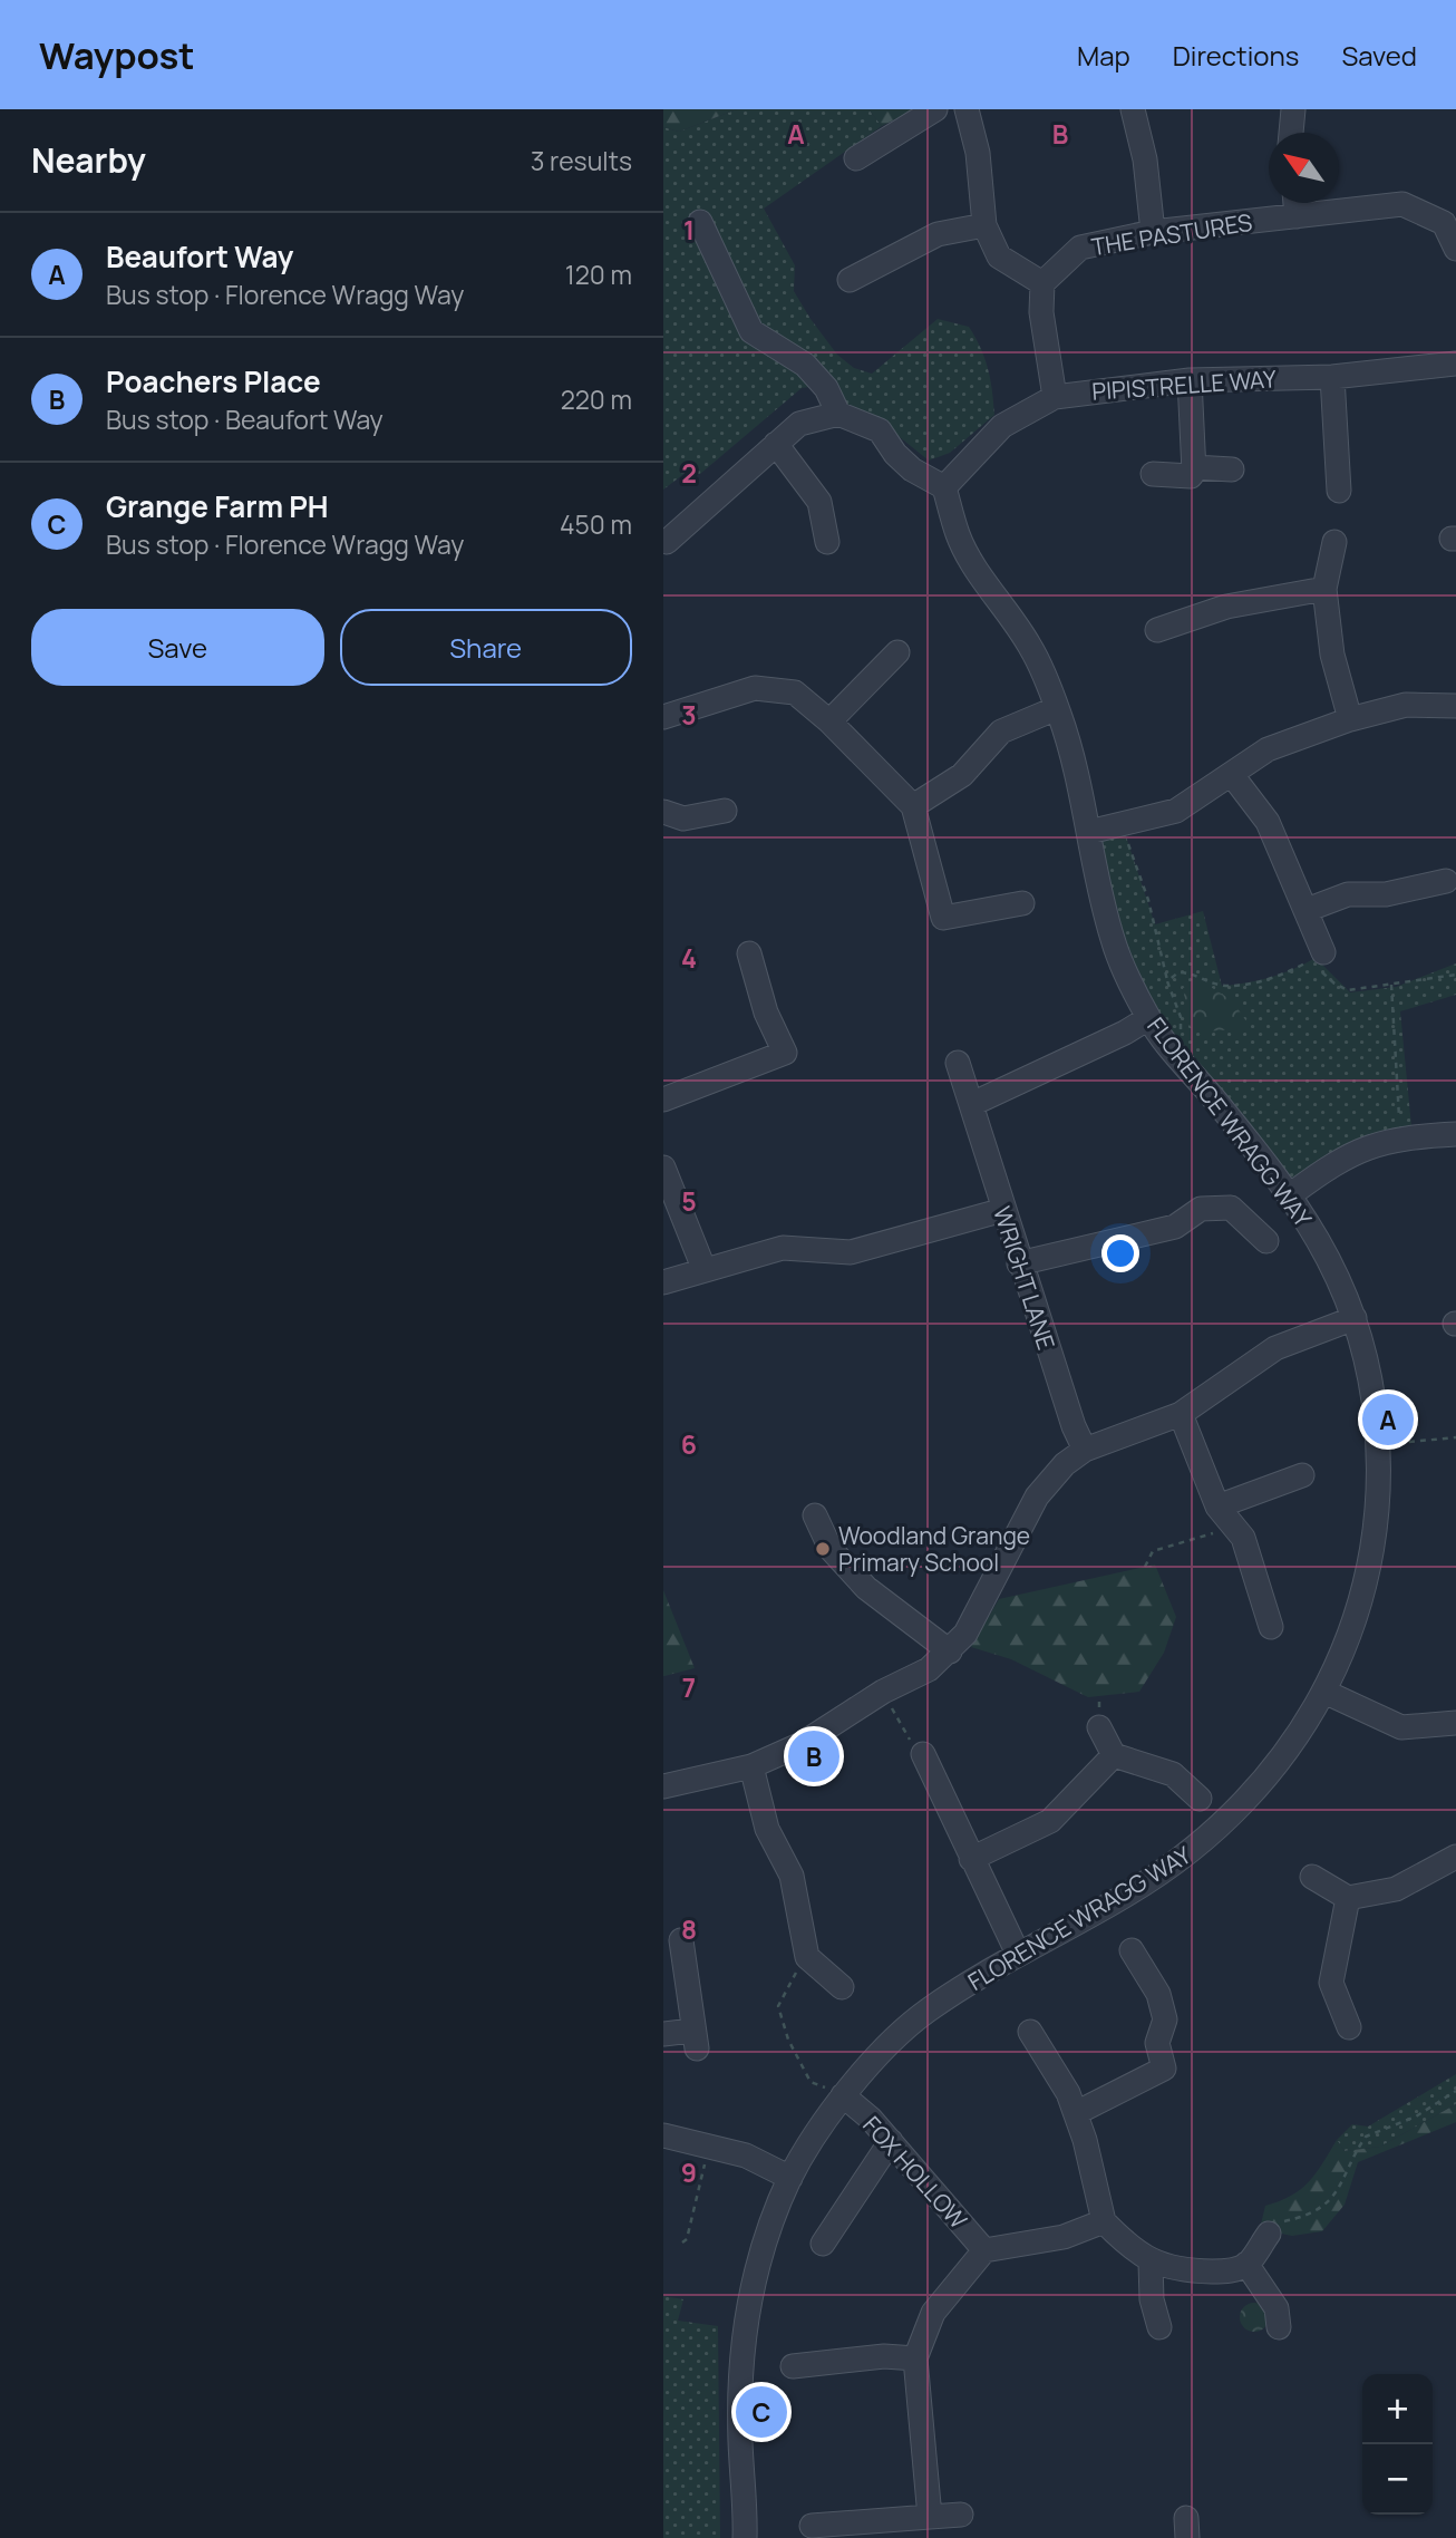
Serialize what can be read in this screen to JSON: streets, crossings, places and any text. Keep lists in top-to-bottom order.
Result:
{
  "streets": {
    "street": [
      "THE PASTURES",
      "PIPISTRELLE WAY",
      "FLORENCE WRAGG WAY",
      "WRIGHT LANE",
      "FOX HOLLOW"
    ]
  },
  "crossings": [
    ["PIPISTRELLE WAY", "FLORENCE WRAGG WAY"],
    ["FLORENCE WRAGG WAY", "FOX HOLLOW"]
  ],
  "places": ["Woodland Grange Primary School"],
  "north": "top left",
  "page": {
    "header": "Waypost",
    "nav": ["Map", "Directions", "Saved"],
    "heading": ["Nearby", "3 results"],
    "list": [
      {
        "mark": "A",
        "name": "Beaufort Way",
        "note": "Bus stop · Florence Wragg Way",
        "value": "120 m"
      },
      {
        "mark": "B",
        "name": "Poachers Place",
        "note": "Bus stop · Beaufort Way",
        "value": "220 m"
      },
      {
        "mark": "C",
        "name": "Grange Farm PH",
        "note": "Bus stop · Florence Wragg Way",
        "value": "450 m"
      }
    ],
    "buttons": ["Save", "Share"],
    "pins": ["A", "B", "C"],
    "map_buttons": ["+", "−"]
  },
  "grid": {
    "columns": ["A", "B"],
    "rows": [
      "1",
      "2",
      "3",
      "4",
      "5",
      "6",
      "7",
      "8",
      "9"
    ]
  }
}
